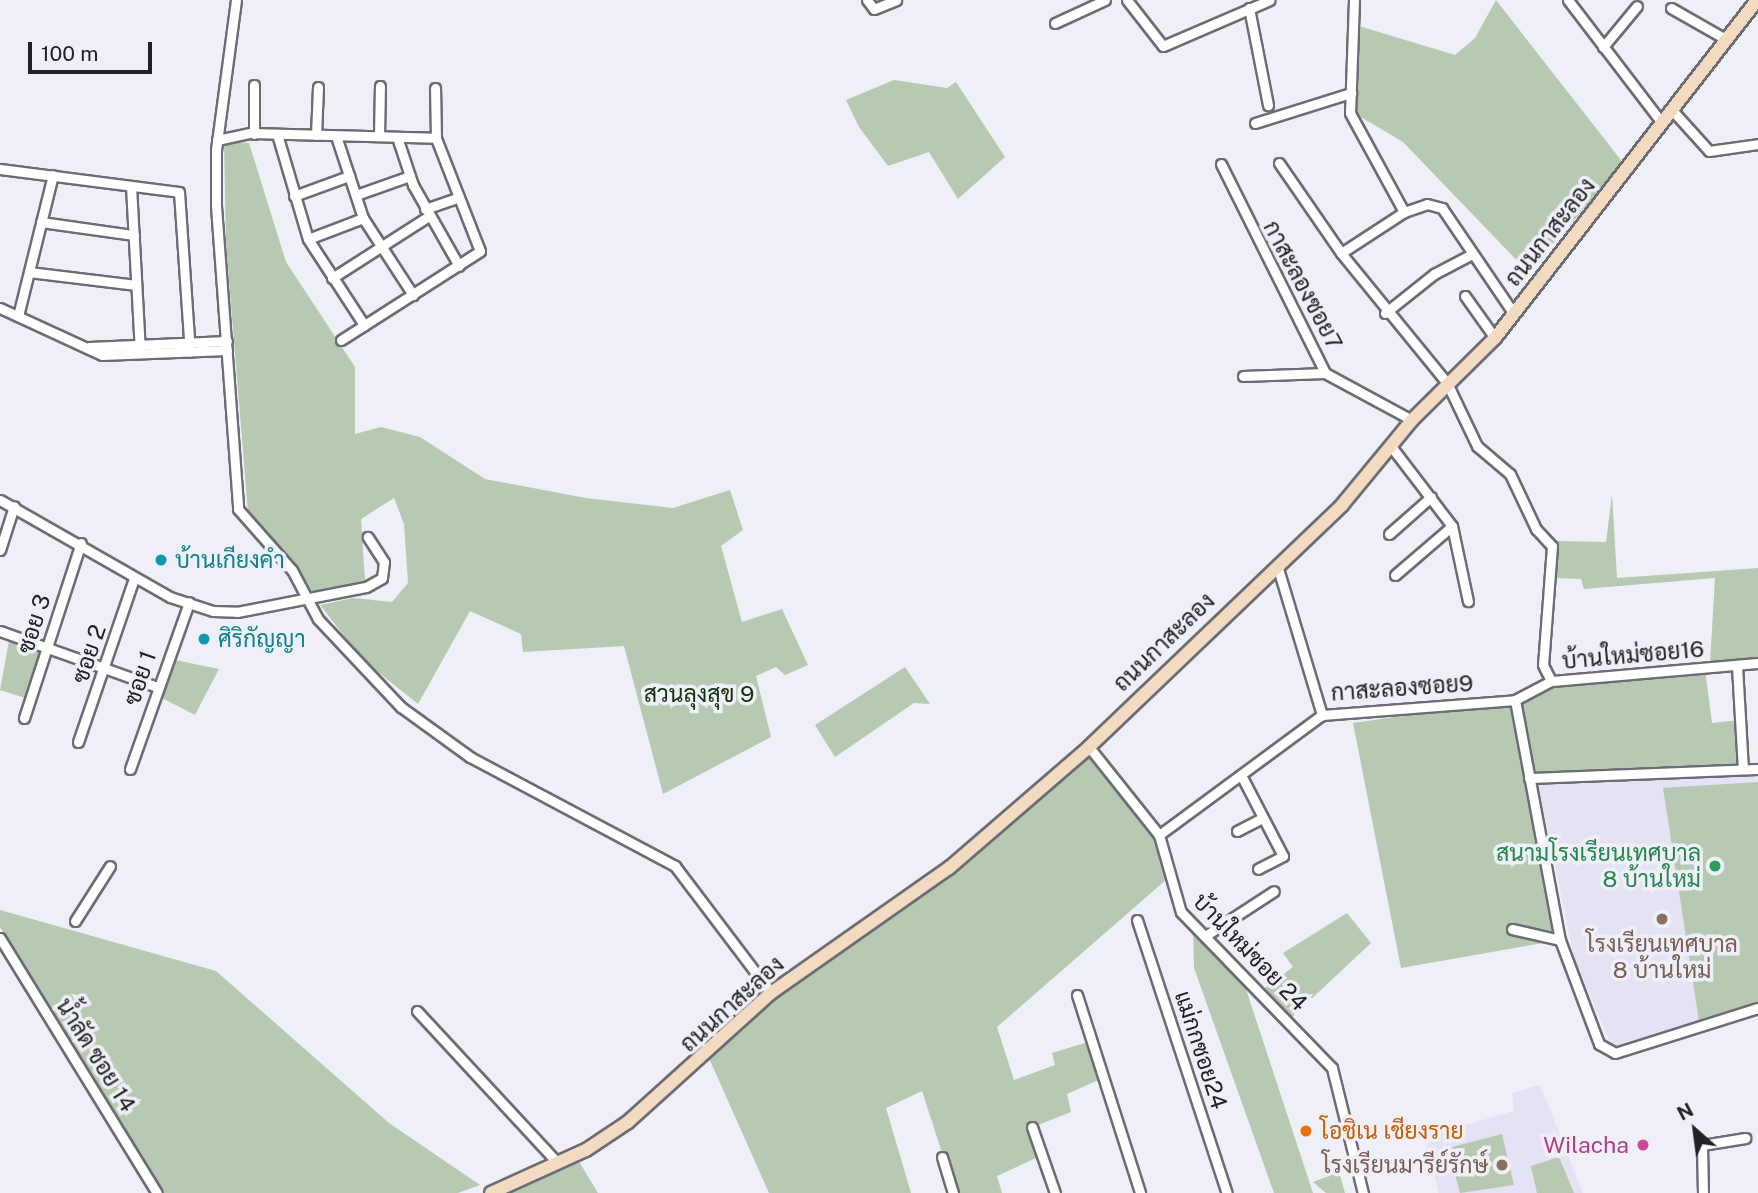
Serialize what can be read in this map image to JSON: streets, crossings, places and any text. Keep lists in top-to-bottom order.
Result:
{
  "streets": {
    "street": [
      "ถนนกาสะลอง",
      "กาสะลองซอย7",
      "ซอย 3",
      "ซอย 2",
      "บ้านใหม่ซอย16",
      "ซอย 1",
      "กาสะลองซอย9",
      "บ้านใหม่ซอย 24",
      "แม่กกซอย24",
      "น้ำลัด ซอย 14"
    ]
  },
  "crossings": [
    ["ถนนกาสะลอง", "กาสะลองซอย7"],
    ["ถนนกาสะลอง", "บ้านใหม่ซอย16"],
    ["ถนนกาสะลอง", "กาสะลองซอย9"],
    ["ถนนกาสะลอง", "บ้านใหม่ซอย 24"]
  ],
  "parks": ["สวนลุงสุข 9"],
  "places": [
    "บ้านเกียงคำ",
    "ศิริกัญญา",
    "สนามโรงเรียนเทศบาล 8 บ้านใหม่",
    "โรงเรียนเทศบาล 8 บ้านใหม่",
    "โอชิเน เชียงราย",
    "Wilacha",
    "โรงเรียนมารีย์รักษ์"
  ],
  "scale_bar": "100 m",
  "north": "top left"
}
